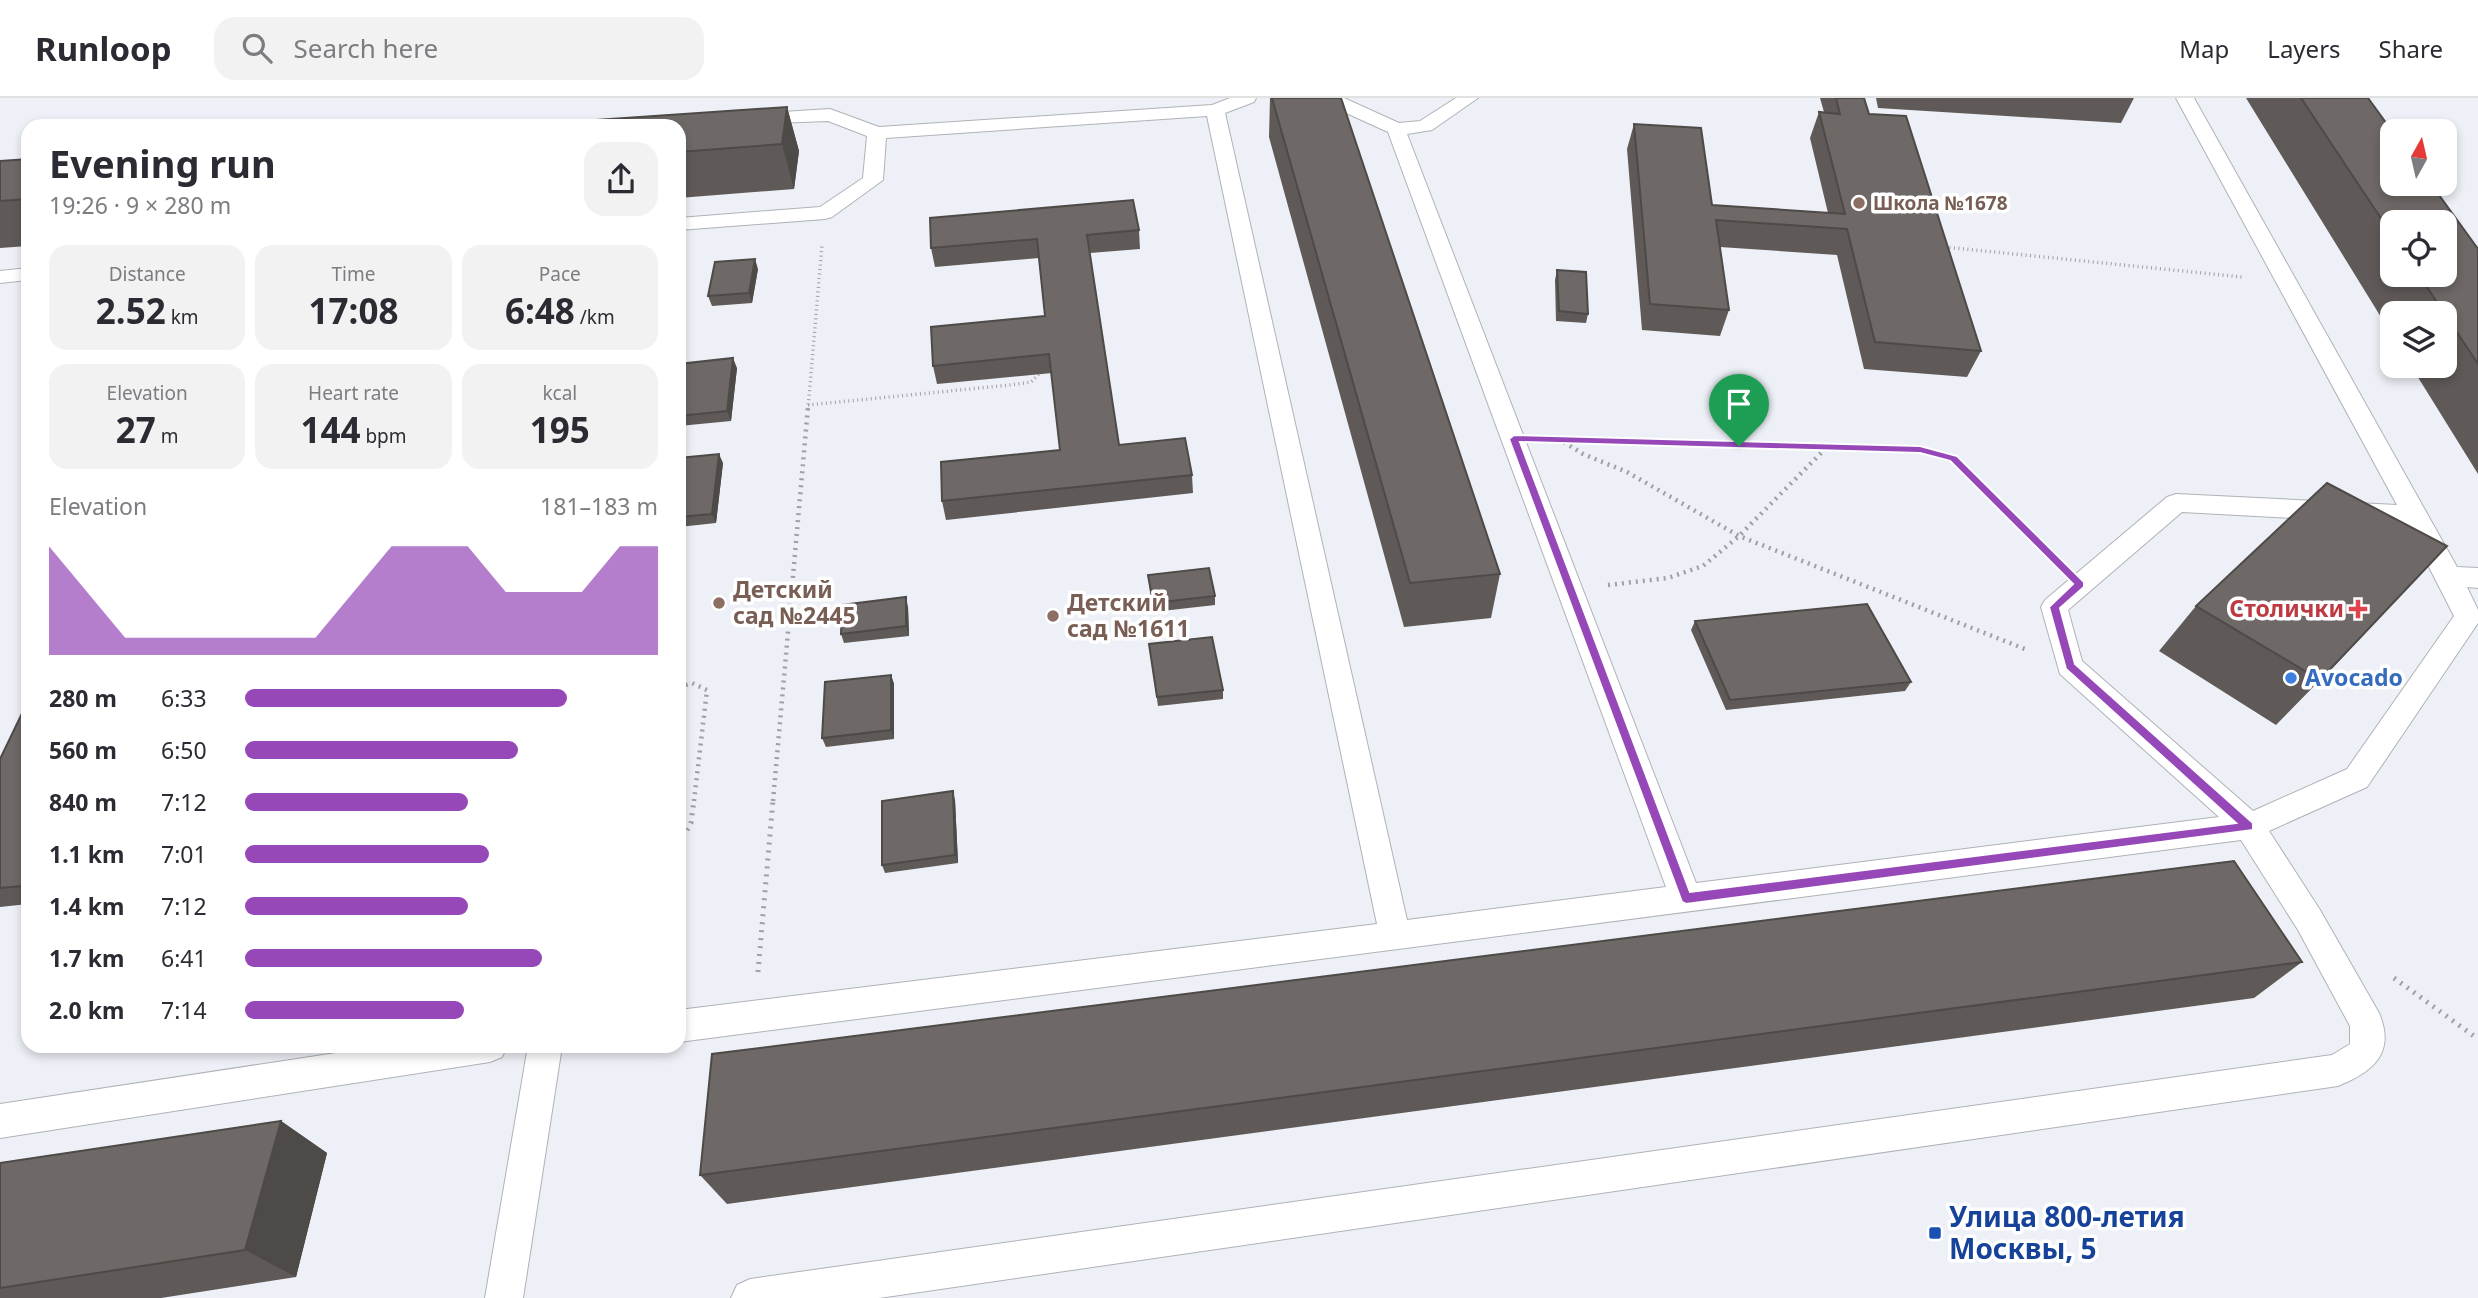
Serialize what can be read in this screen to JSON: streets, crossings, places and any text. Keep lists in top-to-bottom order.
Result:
{
  "places": {
    "other": [
      "Школа №1678",
      "Детский сад №2445",
      "Детский сад №1611",
      "Avocado"
    ],
    "health": ["Столички"],
    "transit": ["Улица 800-летия Москвы, 5"]
  },
  "north": "top",
  "page": {
    "header": "Runloop",
    "search": "Search here",
    "nav": ["Map", "Layers", "Share"],
    "heading": ["Evening run", "19:26 · 9 × 280 m"],
    "stats": [
      ["Distance", "2.52 km"],
      ["Time", "17:08"],
      ["Pace", "6:48 /km"],
      ["Elevation", "27 m"],
      ["Heart rate", "144 bpm"],
      ["kcal", "195"]
    ],
    "chart": ["Elevation", "181–183 m"],
    "list": [
      {
        "name": "280 m",
        "note": "6:33"
      },
      {
        "name": "560 m",
        "note": "6:50"
      },
      {
        "name": "840 m",
        "note": "7:12"
      },
      {
        "name": "1.1 km",
        "note": "7:01"
      },
      {
        "name": "1.4 km",
        "note": "7:12"
      },
      {
        "name": "1.7 km",
        "note": "6:41"
      },
      {
        "name": "2.0 km",
        "note": "7:14"
      }
    ]
  }
}
